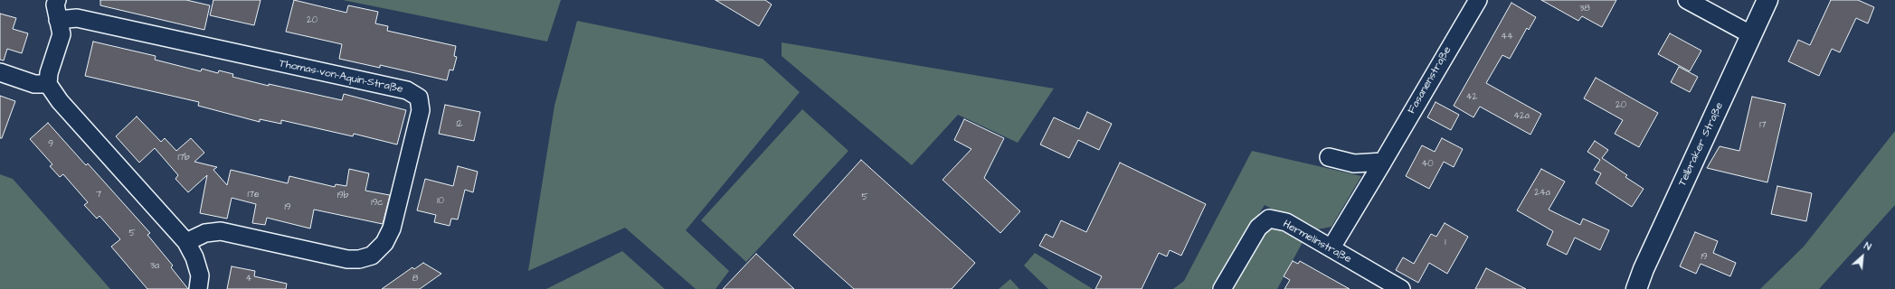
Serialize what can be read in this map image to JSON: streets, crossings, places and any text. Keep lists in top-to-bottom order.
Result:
{
  "streets": {
    "street": [
      "Thomas-von-Aquin-Straße",
      "Fasanenstraße",
      "Telbraker Straße",
      "Hermelinstraße"
    ]
  },
  "crossings": [
    ["Fasanenstraße", "Hermelinstraße"]
  ],
  "house_numbers": [
    "38",
    "20",
    "44",
    "42",
    "20",
    "42a",
    "12",
    "17",
    "9",
    "17b",
    "40",
    "24a",
    "7",
    "17e",
    "19b",
    "5",
    "10",
    "19c",
    "19",
    "5",
    "1",
    "19",
    "3a",
    "4",
    "8"
  ],
  "north": "top right"
}
